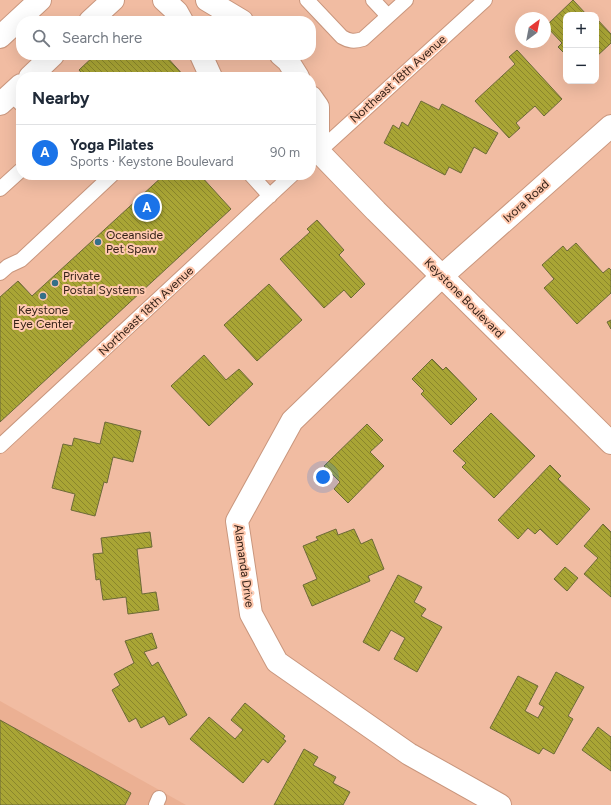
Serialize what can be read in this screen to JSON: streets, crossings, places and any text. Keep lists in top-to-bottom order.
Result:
{
  "streets": {
    "street": ["Ixora Road", "Keystone Boulevard", "Alamanda Drive"],
    "lane": ["Northeast 18th Avenue"]
  },
  "crossings": [
    ["Ixora Road", "Keystone Boulevard"],
    ["Ixora Road", "Alamanda Drive"],
    ["Keystone Boulevard", "Alamanda Drive"]
  ],
  "places": ["Oceanside Pet Spaw", "Private Postal Systems", "Keystone Eye Center"],
  "north": "top right",
  "page": {
    "map_buttons": ["+", "−"],
    "search": "Search here",
    "heading": "Nearby",
    "list": [
      {
        "mark": "A",
        "name": "Yoga Pilates",
        "note": "Sports · Keystone Boulevard",
        "value": "90 m"
      }
    ],
    "pins": "A"
  }
}
